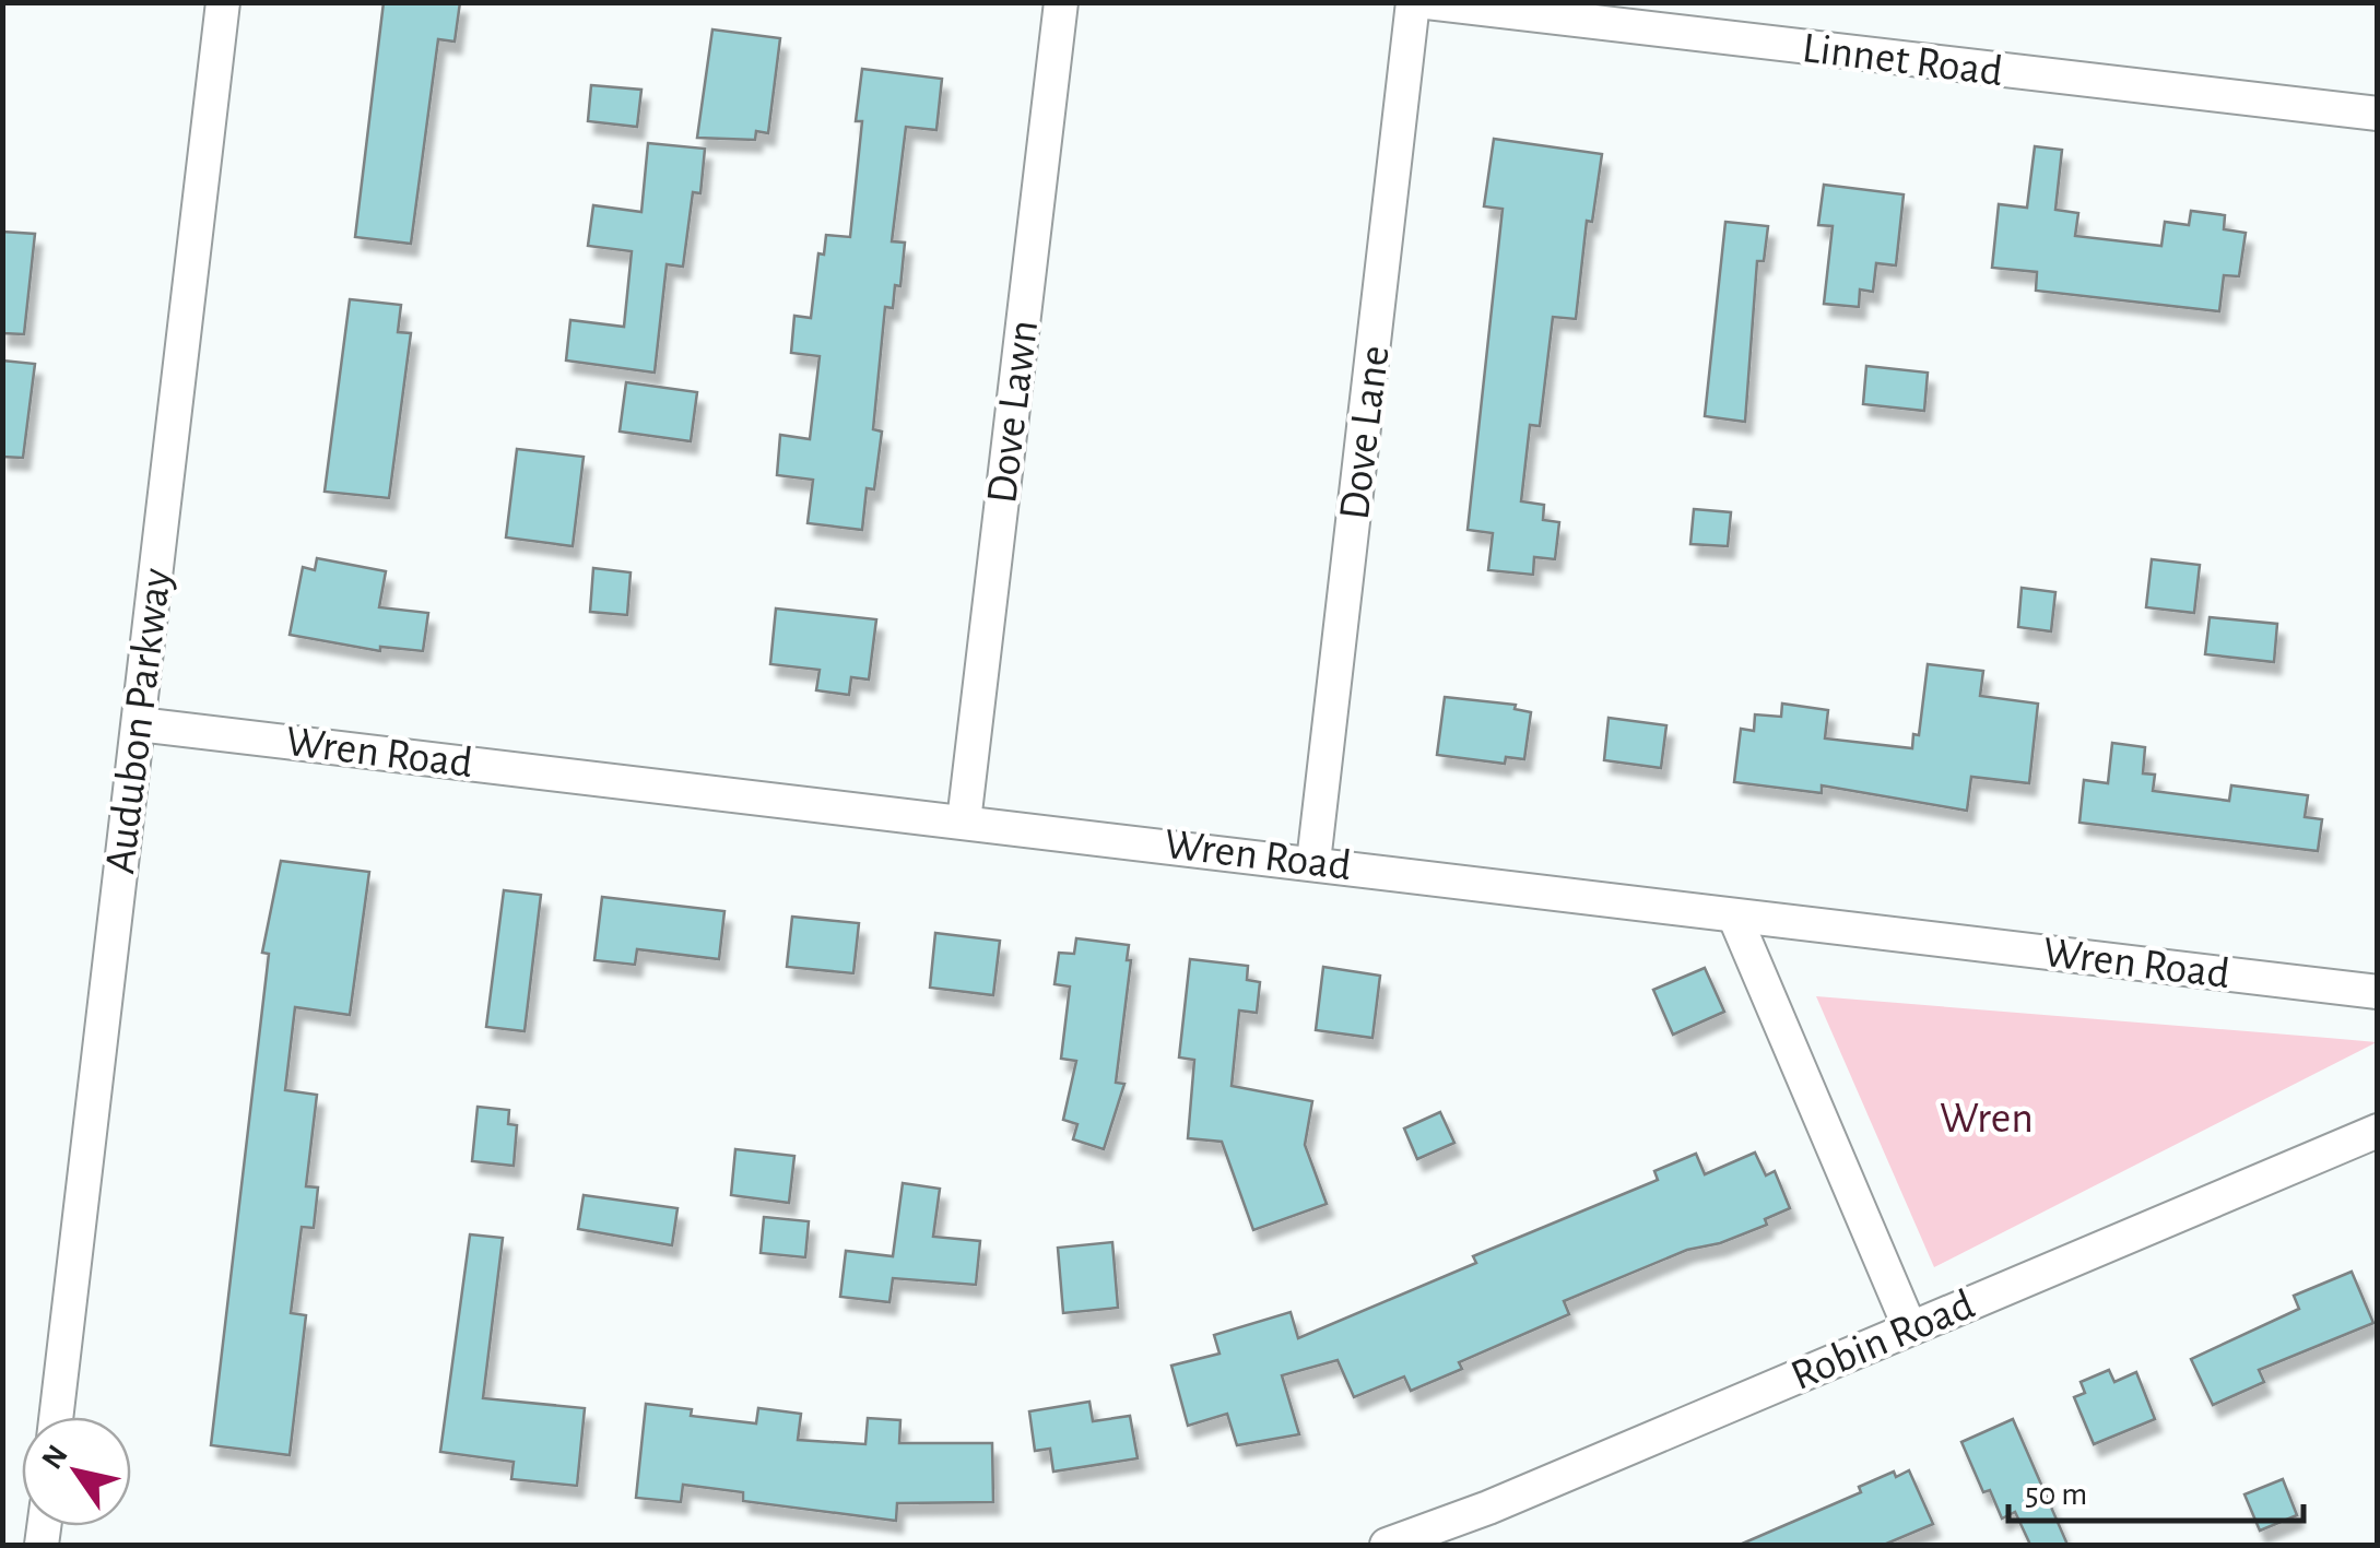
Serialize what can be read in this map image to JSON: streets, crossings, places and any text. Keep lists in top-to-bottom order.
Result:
{
  "streets": {
    "street": [
      "Linnet Road",
      "Dove Lawn",
      "Dove Lane",
      "Audubon Parkway",
      "Wren Road",
      "Robin Road"
    ]
  },
  "crossings": [
    ["Dove Lawn", "Wren Road"],
    ["Dove Lane", "Wren Road"],
    ["Audubon Parkway", "Wren Road"]
  ],
  "parks": ["Wren"],
  "scale_bar": "50 m",
  "north": "top left"
}
